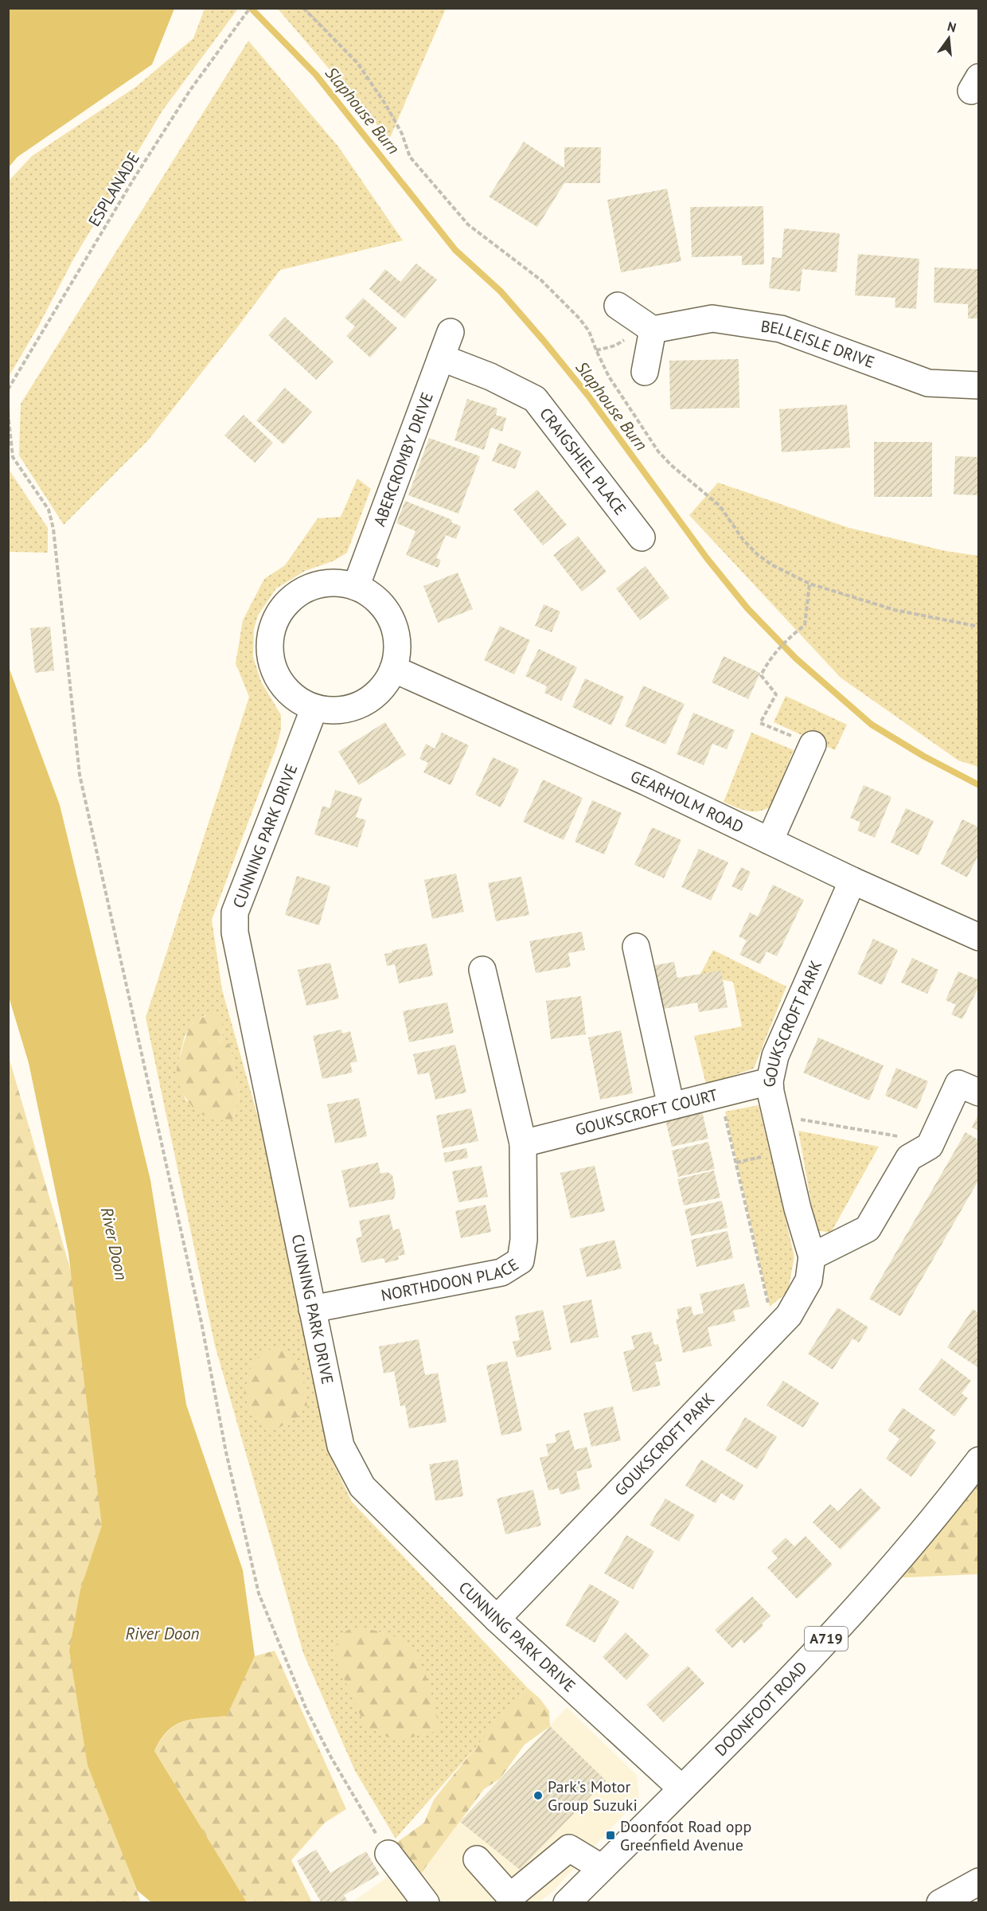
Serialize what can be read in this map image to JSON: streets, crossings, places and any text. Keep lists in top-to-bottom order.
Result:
{
  "streets": {
    "street": [
      "BELLEISLE DRIVE",
      "ABERCROMBY DRIVE",
      "CRAIGSHIEL PLACE",
      "GEARHOLM ROAD",
      "CUNNING PARK DRIVE",
      "GOUKSCROFT PARK",
      "GOUKSCROFT COURT",
      "NORTHDOON PLACE",
      "A719",
      "DOONFOOT ROAD"
    ],
    "path": ["ESPLANADE"]
  },
  "crossings": [
    ["ABERCROMBY DRIVE", "CRAIGSHIEL PLACE"],
    ["ABERCROMBY DRIVE", "GEARHOLM ROAD"],
    ["ABERCROMBY DRIVE", "CUNNING PARK DRIVE"],
    ["GEARHOLM ROAD", "CUNNING PARK DRIVE"],
    ["GEARHOLM ROAD", "GOUKSCROFT PARK"],
    ["CUNNING PARK DRIVE", "GOUKSCROFT PARK"],
    ["CUNNING PARK DRIVE", "NORTHDOON PLACE"],
    ["CUNNING PARK DRIVE", "DOONFOOT ROAD"],
    ["GOUKSCROFT PARK", "GOUKSCROFT COURT"],
    ["GOUKSCROFT COURT", "NORTHDOON PLACE"]
  ],
  "water": ["Slaphouse Burn", "River Doon"],
  "places": {
    "other": ["Park's Motor Group Suzuki"],
    "transit": ["Doonfoot Road opp Greenfield Avenue"]
  },
  "north": "top"
}
